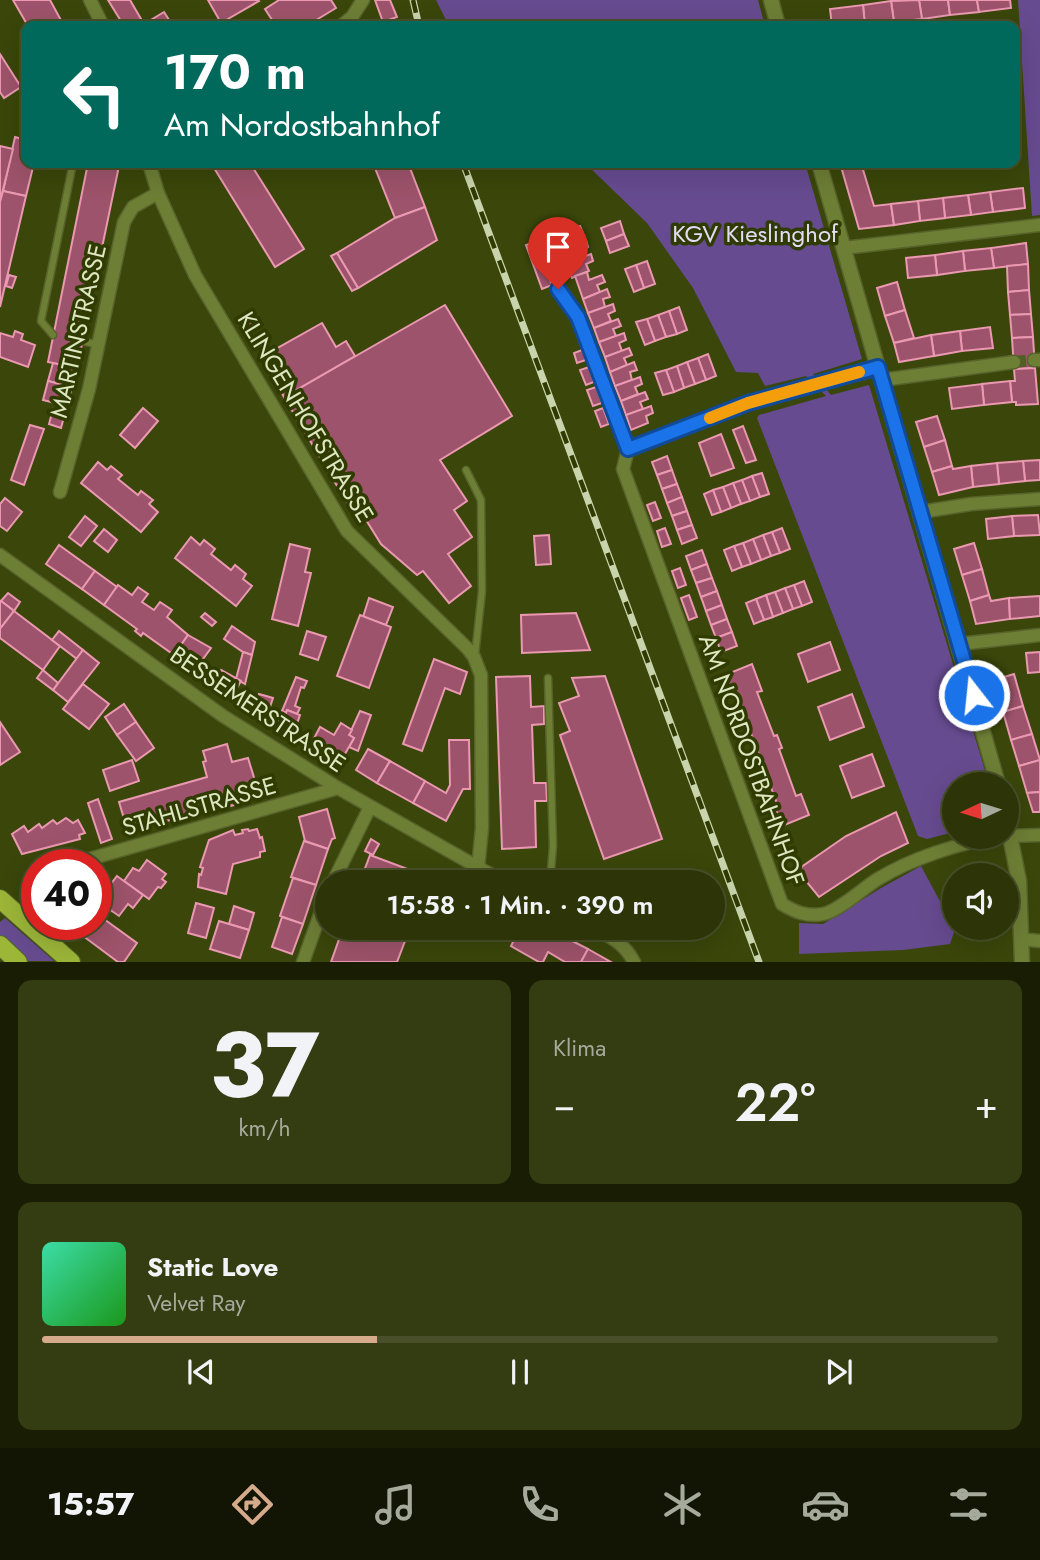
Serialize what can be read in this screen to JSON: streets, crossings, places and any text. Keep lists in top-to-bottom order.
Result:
{
  "streets": {
    "street": [
      "MARTINSTRASSE",
      "KLINGENHOFSTRASSE",
      "BESSEMERSTRASSE",
      "AM NORDOSTBAHNHOF",
      "STAHLSTRASSE"
    ]
  },
  "crossings": [
    ["MARTINSTRASSE", "KLINGENHOFSTRASSE"],
    ["BESSEMERSTRASSE", "STAHLSTRASSE"]
  ],
  "parks": ["KGV Kieslinghof"],
  "north": "left",
  "page": {
    "turn": ["170 m", "Am Nordostbahnhof"],
    "limit": "40",
    "trip": "15:58 · 1 Min. · 390 m",
    "tile": [
      ["37", "km/h"],
      "Klima"
    ],
    "heat": ["−", "22°", "+"],
    "song": ["Static Love", "Velvet Ray"],
    "tabs": "15:57"
  }
}
